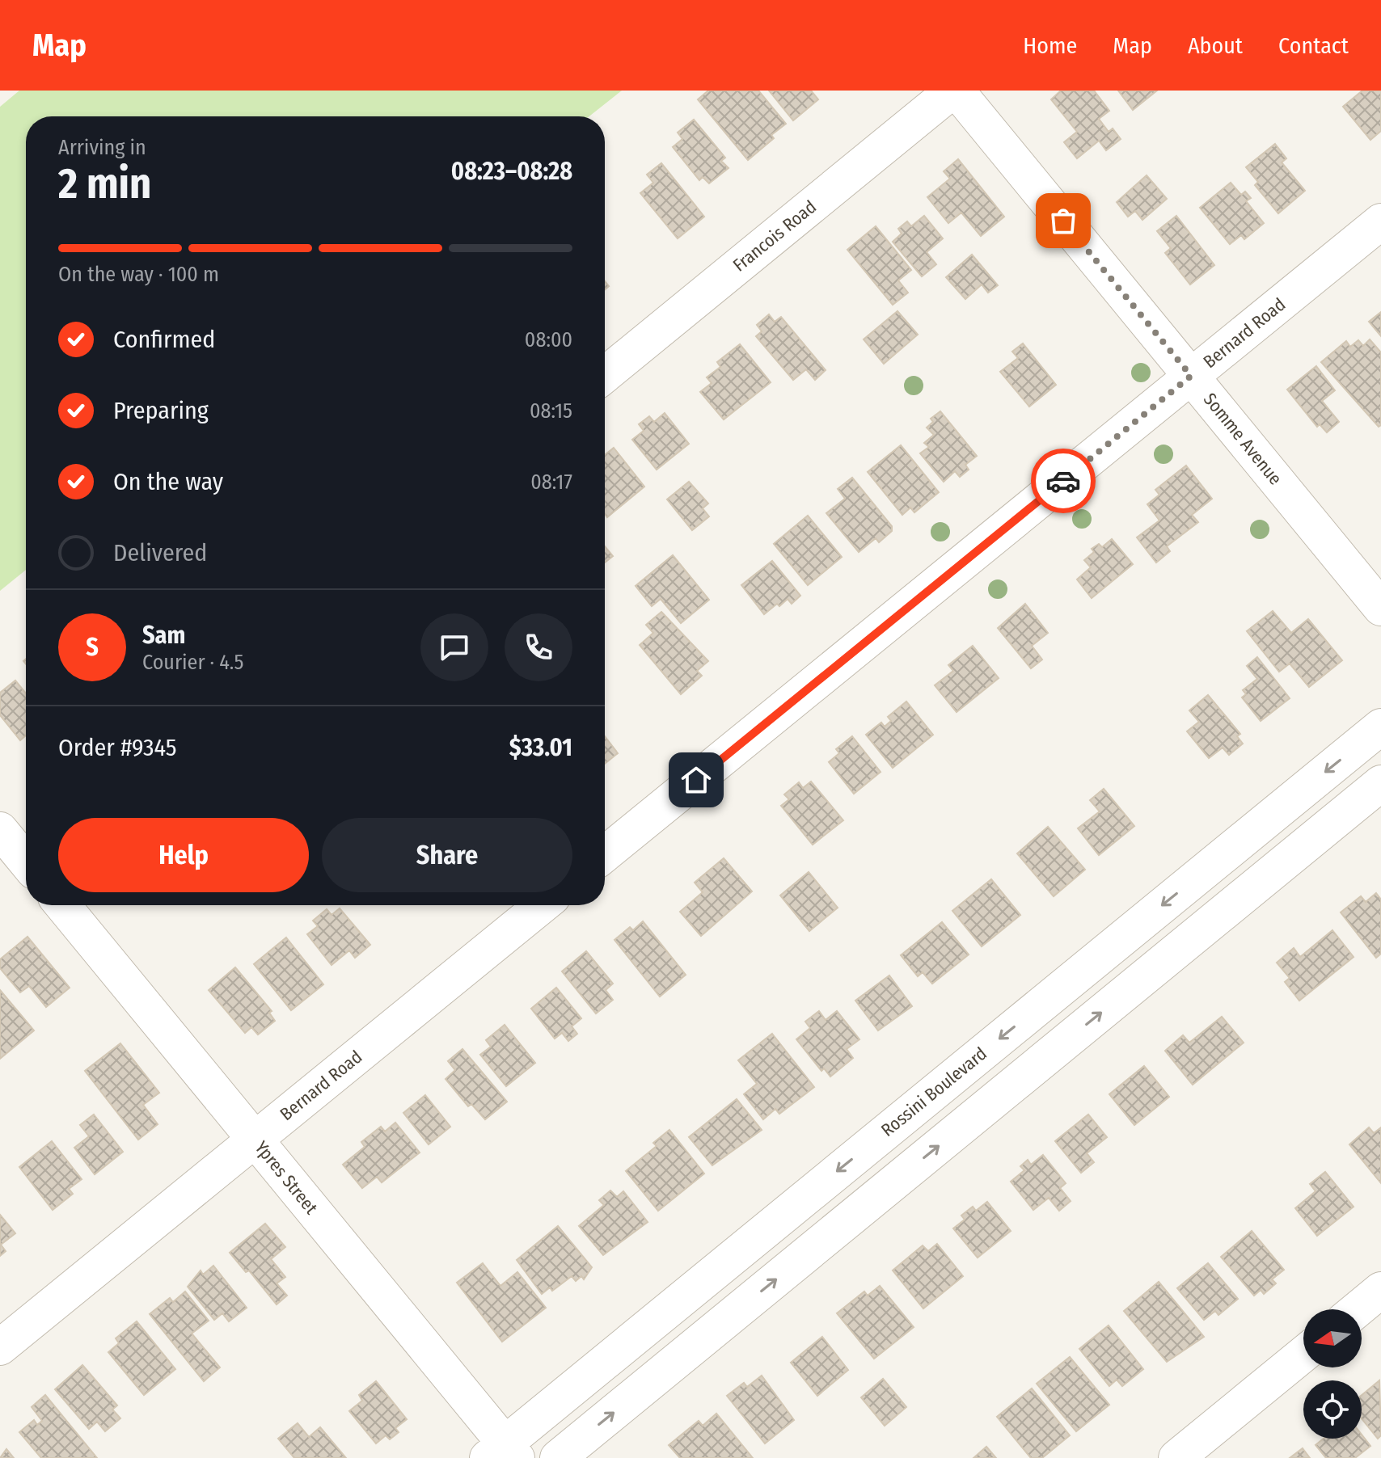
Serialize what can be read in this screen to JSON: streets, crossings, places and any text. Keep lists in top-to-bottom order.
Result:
{
  "streets": {
    "street": [
      "Francois Road",
      "Bernard Road",
      "Somme Avenue",
      "Rossini Boulevard",
      "Ypres Street"
    ]
  },
  "crossings": [
    ["Francois Road", "Somme Avenue"],
    ["Bernard Road", "Somme Avenue"],
    ["Bernard Road", "Ypres Street"],
    ["Rossini Boulevard", "Ypres Street"]
  ],
  "north": "left",
  "page": {
    "header": "Map",
    "nav": [
      "Home",
      "Map",
      "About",
      "Contact"
    ],
    "heading": ["2 min", "Arriving in", "08:23–08:28"],
    "panel": [
      "Sam",
      "Courier · 4.5",
      "Order #9345",
      "$33.01"
    ],
    "bar": "On the way · 100 m",
    "list": [
      ["Confirmed", "08:00"],
      ["Preparing", "08:15"],
      ["On the way", "08:17"],
      "Delivered"
    ],
    "round": "S",
    "buttons": ["Help", "Share"]
  }
}
